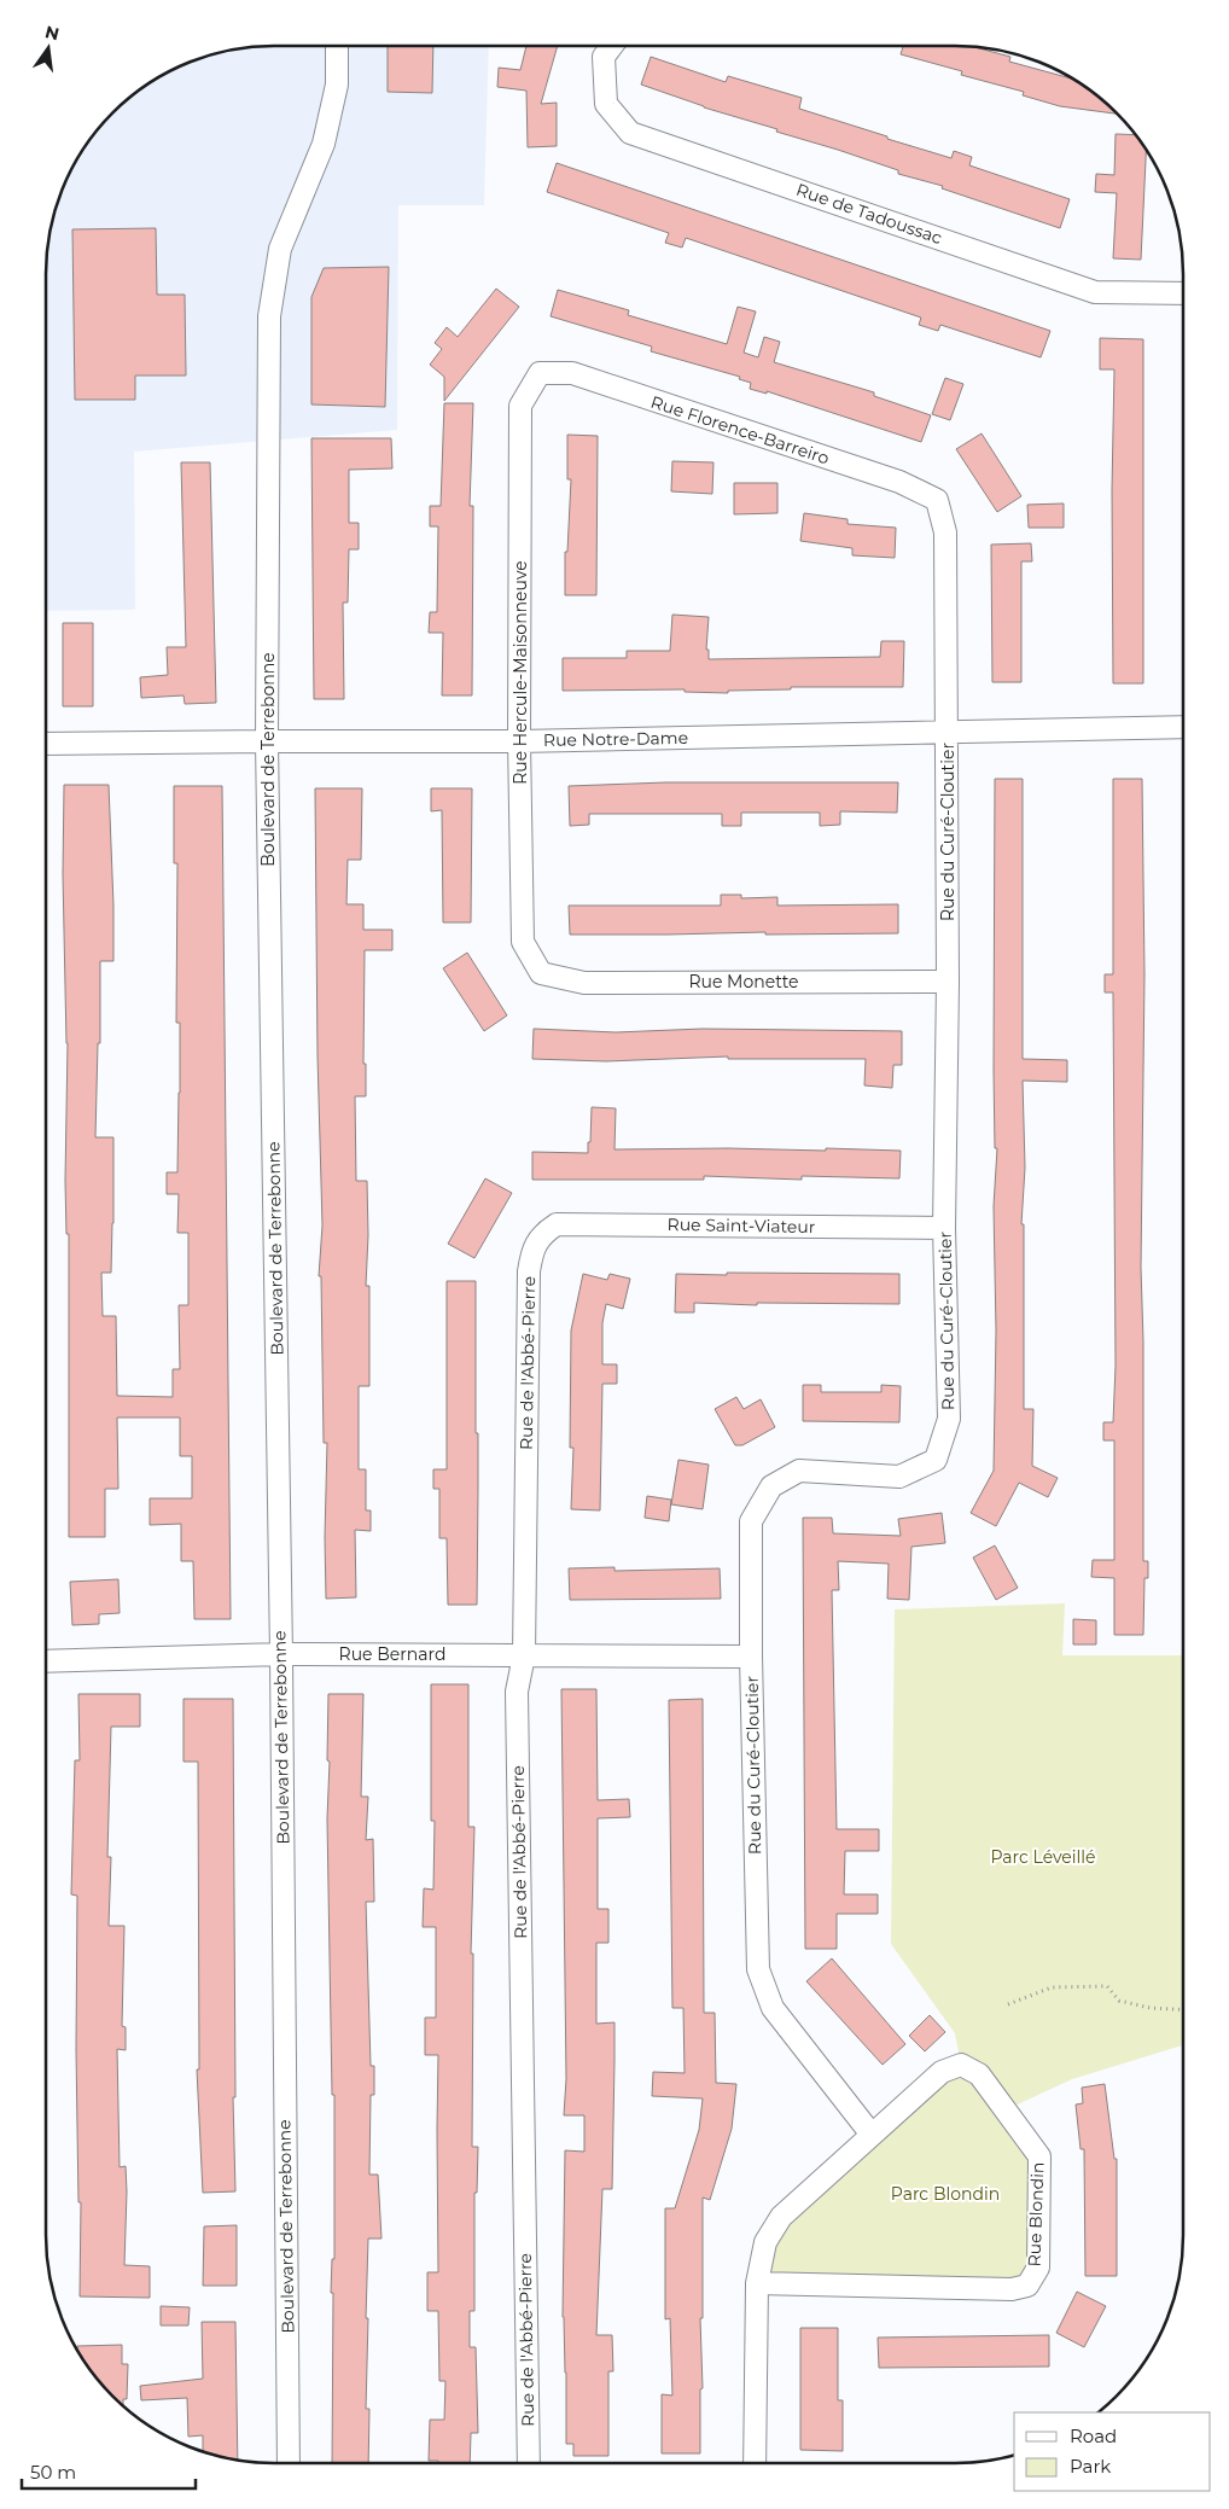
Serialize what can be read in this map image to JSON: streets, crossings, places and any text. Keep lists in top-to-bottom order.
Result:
{
  "streets": {
    "street": [
      "Rue de Tadoussac",
      "Rue Florence-Barreiro",
      "Rue Hercule-Maisonneuve",
      "Rue Notre-Dame",
      "Boulevard de Terrebonne",
      "Rue du Curé-Cloutier",
      "Rue Monette",
      "Rue Saint-Viateur",
      "Rue de l'Abbé-Pierre",
      "Rue Bernard",
      "Rue Blondin"
    ]
  },
  "crossings": [
    ["Rue Florence-Barreiro", "Rue Hercule-Maisonneuve"],
    ["Rue Florence-Barreiro", "Rue du Curé-Cloutier"],
    ["Rue Hercule-Maisonneuve", "Rue Notre-Dame"],
    ["Rue Hercule-Maisonneuve", "Rue Monette"],
    ["Rue Notre-Dame", "Boulevard de Terrebonne"],
    ["Rue Notre-Dame", "Rue du Curé-Cloutier"],
    ["Boulevard de Terrebonne", "Rue Bernard"],
    ["Rue du Curé-Cloutier", "Rue Monette"],
    ["Rue du Curé-Cloutier", "Rue Saint-Viateur"],
    ["Rue du Curé-Cloutier", "Rue Bernard"],
    ["Rue du Curé-Cloutier", "Rue Blondin"],
    ["Rue Saint-Viateur", "Rue de l'Abbé-Pierre"],
    ["Rue de l'Abbé-Pierre", "Rue Bernard"]
  ],
  "parks": ["Parc Léveillé", "Parc Blondin"],
  "legend": ["Road", "Park"],
  "scale_bar": "50 m",
  "north": "top"
}
